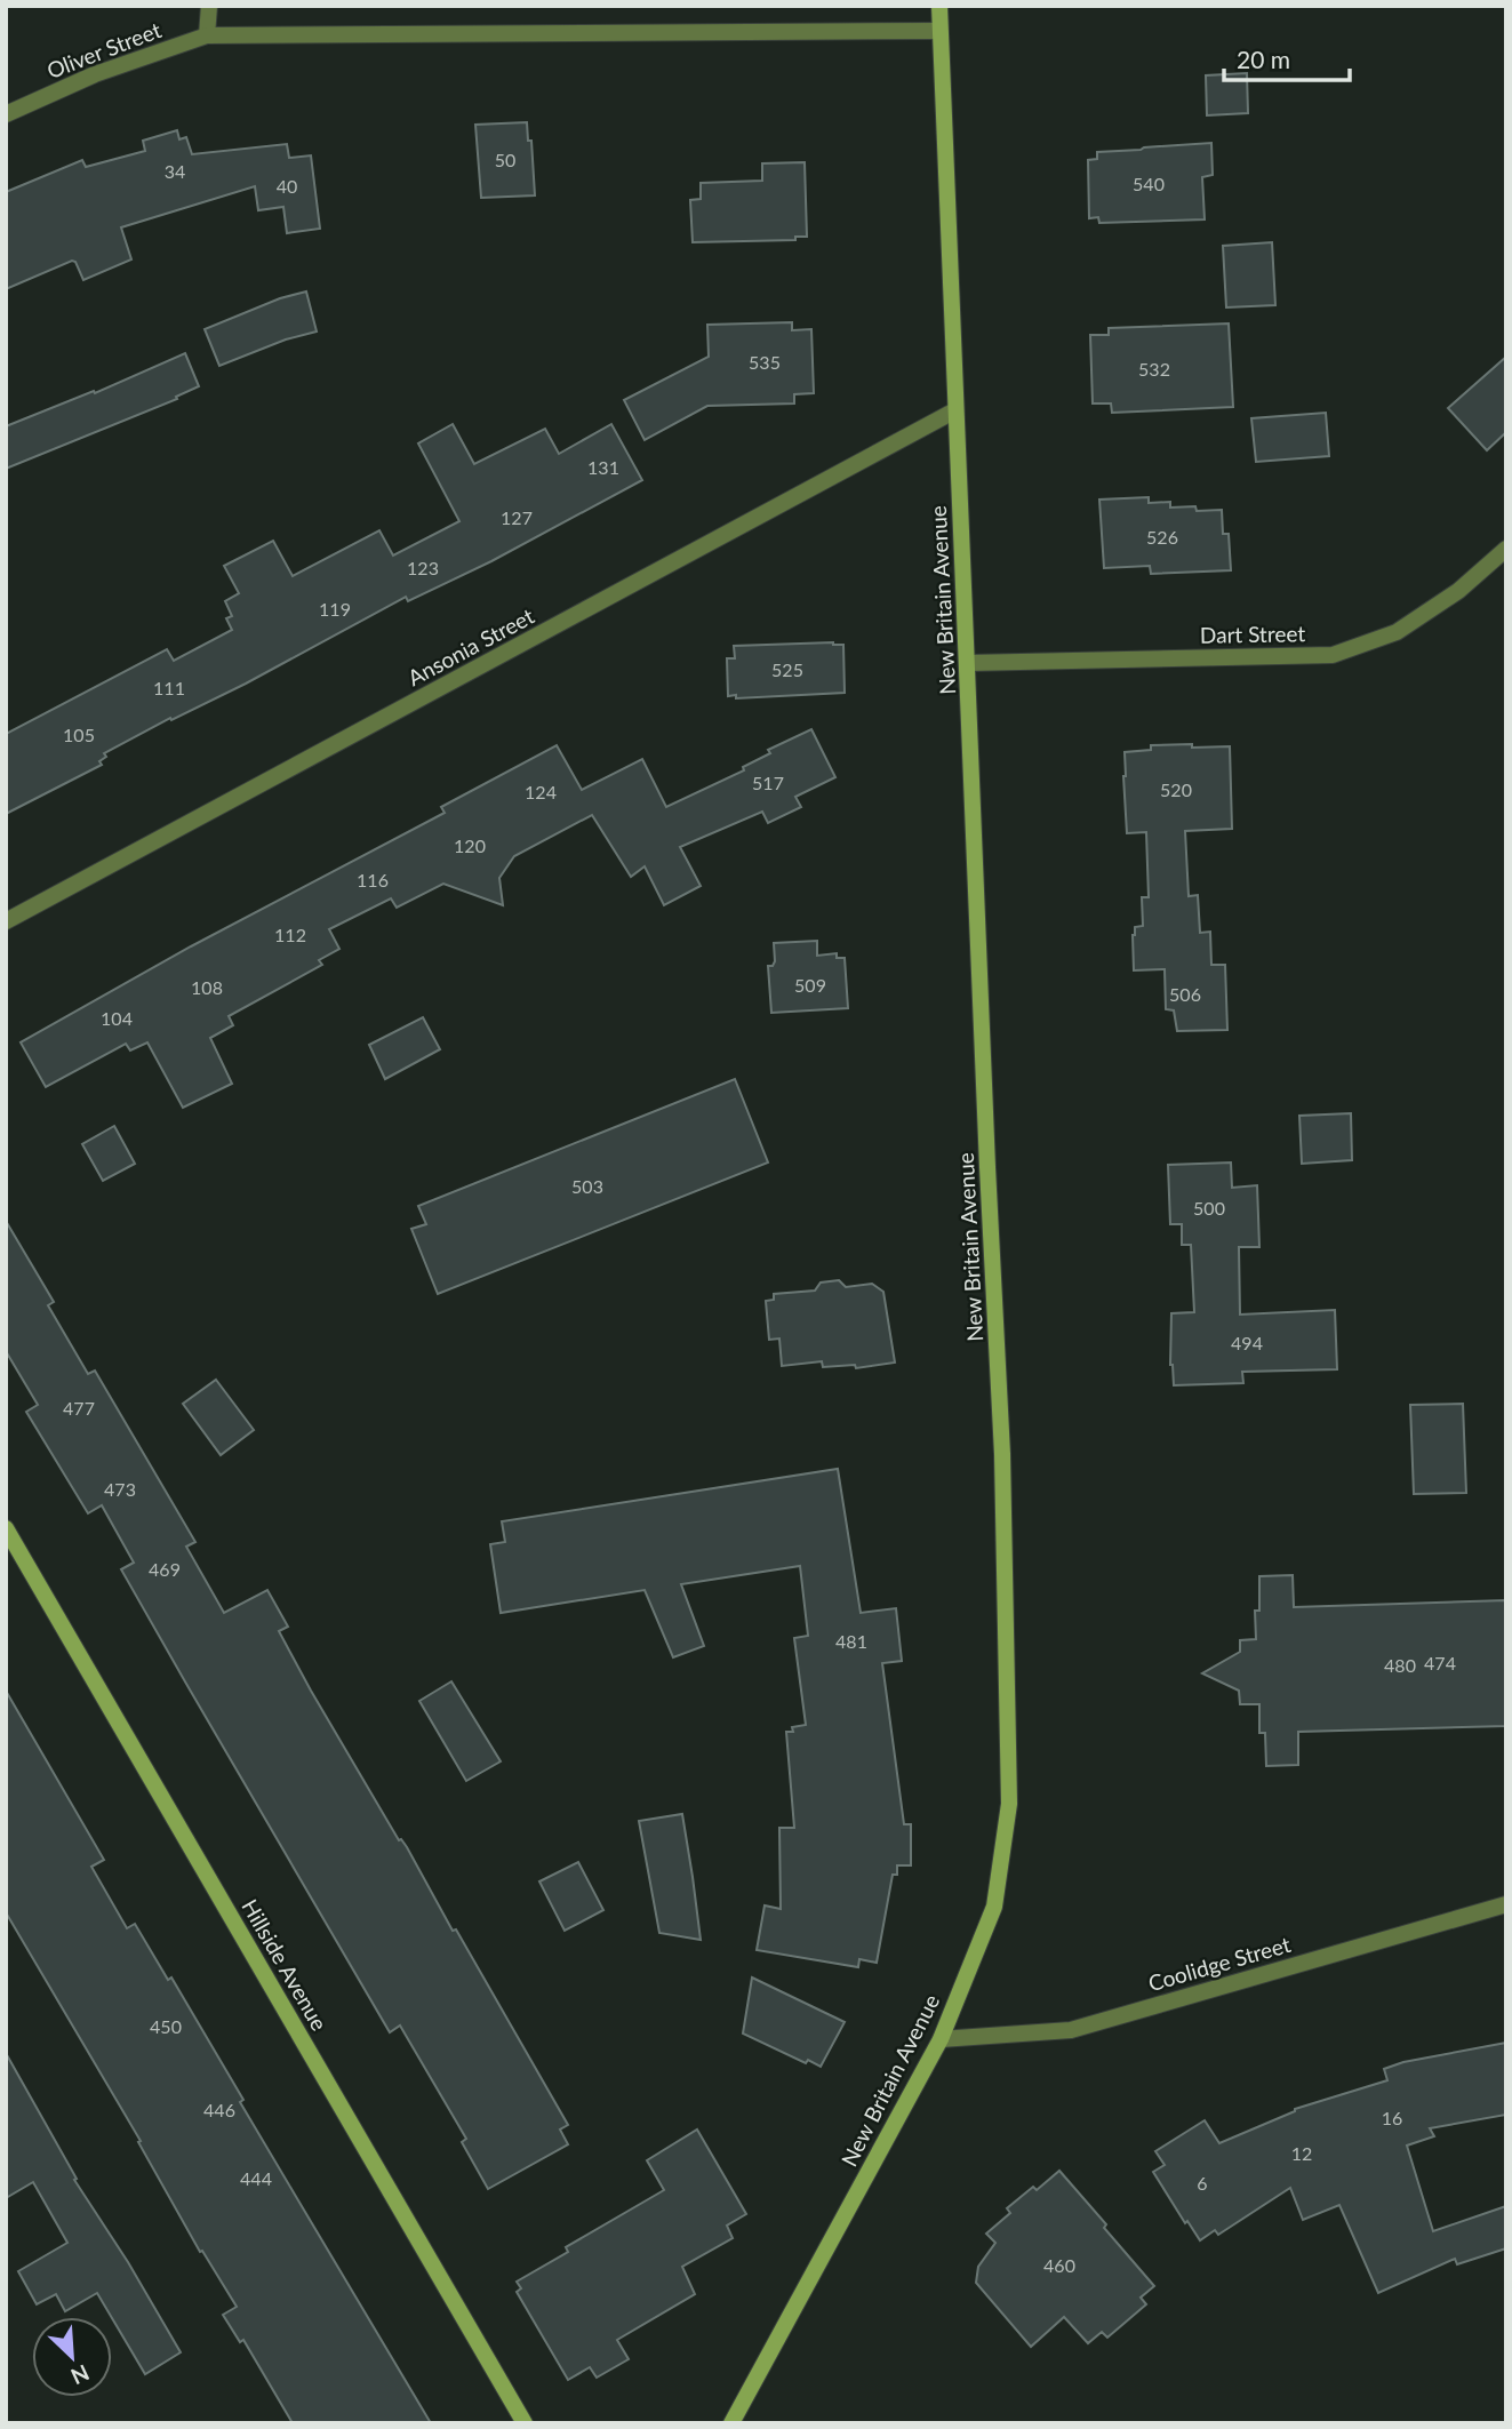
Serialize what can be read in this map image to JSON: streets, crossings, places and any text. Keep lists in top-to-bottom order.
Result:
{
  "streets": {
    "main road": ["New Britain Avenue", "Hillside Avenue"],
    "street": [
      "Oliver Street",
      "Dart Street",
      "Ansonia Street",
      "Coolidge Street"
    ]
  },
  "crossings": [
    ["Oliver Street", "New Britain Avenue"],
    ["New Britain Avenue", "Dart Street"],
    ["New Britain Avenue", "Ansonia Street"],
    ["New Britain Avenue", "Coolidge Street"]
  ],
  "house_numbers": [
    "50",
    "34",
    "540",
    "40",
    "535",
    "532",
    "131",
    "127",
    "526",
    "123",
    "119",
    "525",
    "111",
    "105",
    "517",
    "520",
    "124",
    "120",
    "116",
    "112",
    "509",
    "108",
    "506",
    "104",
    "503",
    "500",
    "494",
    "477",
    "473",
    "469",
    "481",
    "474",
    "480",
    "450",
    "446",
    "16",
    "12",
    "444",
    "6",
    "460"
  ],
  "scale_bar": "20 m",
  "north": "bottom right"
}
